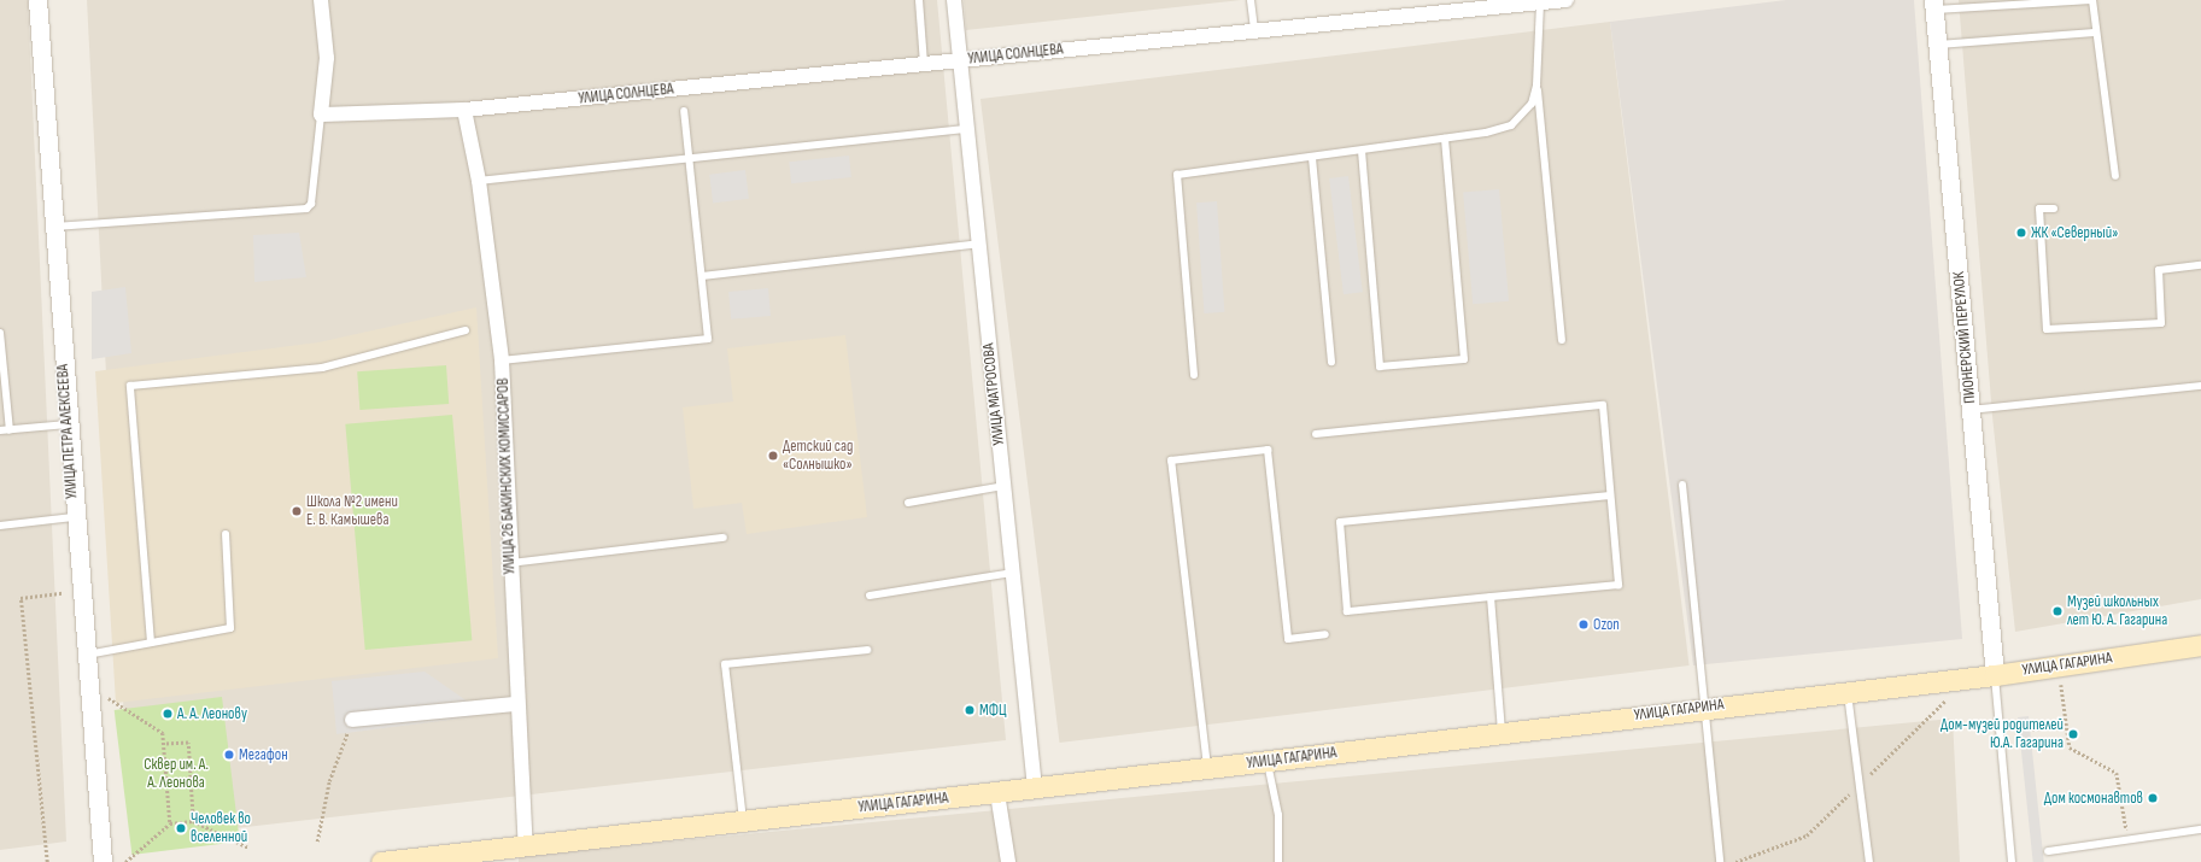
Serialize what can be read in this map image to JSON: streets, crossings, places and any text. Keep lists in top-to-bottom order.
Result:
{
  "streets": {
    "main road": ["УЛИЦА ГАГАРИНА"],
    "street": [
      "УЛИЦА СОЛНЦЕВА",
      "ПИОНЕРСКИЙ ПЕРЕУЛОК",
      "УЛИЦА МАТРОСОВА",
      "УЛИЦА ПЕТРА АЛЕКСЕЕВА",
      "УЛИЦА 26 БАКИНСКИХ КОМИССАРОВ"
    ]
  },
  "crossings": [
    ["УЛИЦА СОЛНЦЕВА", "УЛИЦА МАТРОСОВА"],
    ["УЛИЦА СОЛНЦЕВА", "УЛИЦА 26 БАКИНСКИХ КОМИССАРОВ"],
    ["ПИОНЕРСКИЙ ПЕРЕУЛОК", "УЛИЦА ГАГАРИНА"],
    ["УЛИЦА МАТРОСОВА", "УЛИЦА ГАГАРИНА"],
    ["УЛИЦА 26 БАКИНСКИХ КОМИССАРОВ", "УЛИЦА ГАГАРИНА"]
  ],
  "parks": ["Сквер им. А. А. Леонова"],
  "places": [
    "ЖК «Северный»",
    "Детский сад «Солнышко»",
    "Школа №2 имени Е. В. Камышева",
    "Музей школьных лет Ю. А. Гагарина",
    "Ozon",
    "МФЦ",
    "А. А. Леонову",
    "Дом-музей родителей Ю.А. Гагарина",
    "Мегафон",
    "Дом космонавтов",
    "Человек во вселенной"
  ]
}
